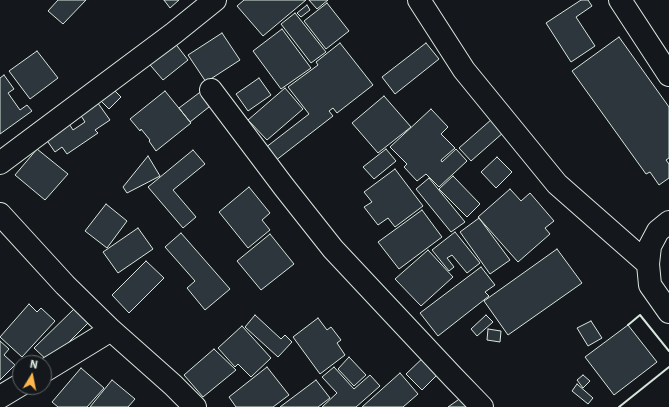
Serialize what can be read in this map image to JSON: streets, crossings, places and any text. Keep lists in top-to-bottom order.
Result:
{
  "north": "top"
}
